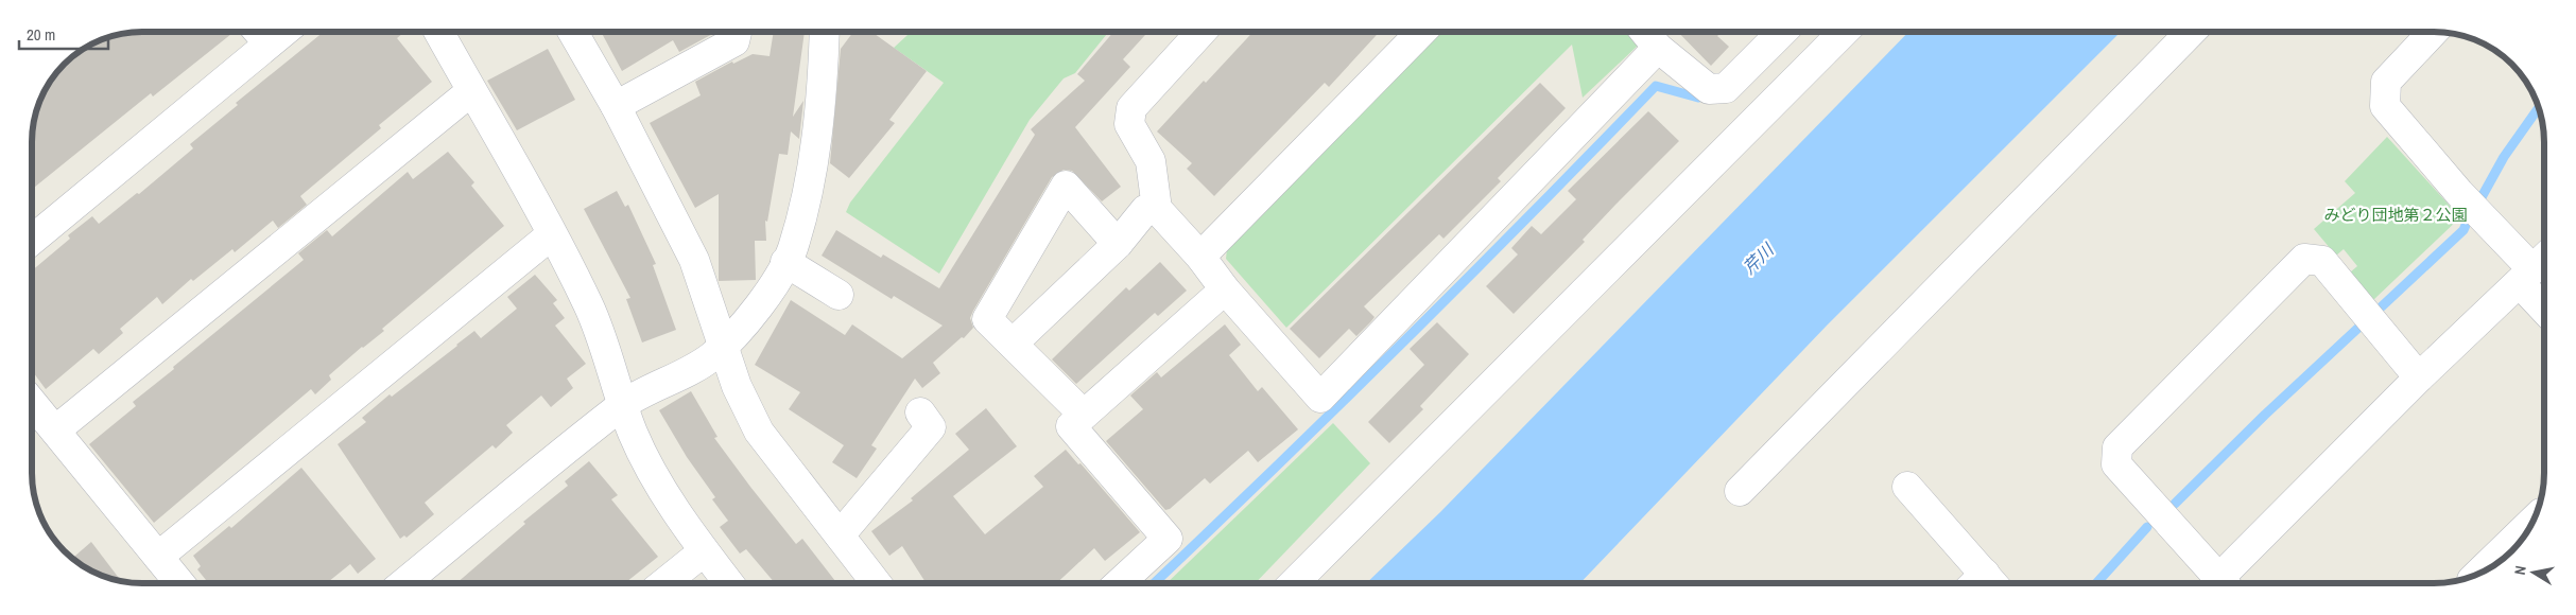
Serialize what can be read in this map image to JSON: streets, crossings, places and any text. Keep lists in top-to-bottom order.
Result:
{
  "water": ["芹川"],
  "parks": ["みどり団地第２公園"],
  "scale_bar": "20 m",
  "north": "left"
}
